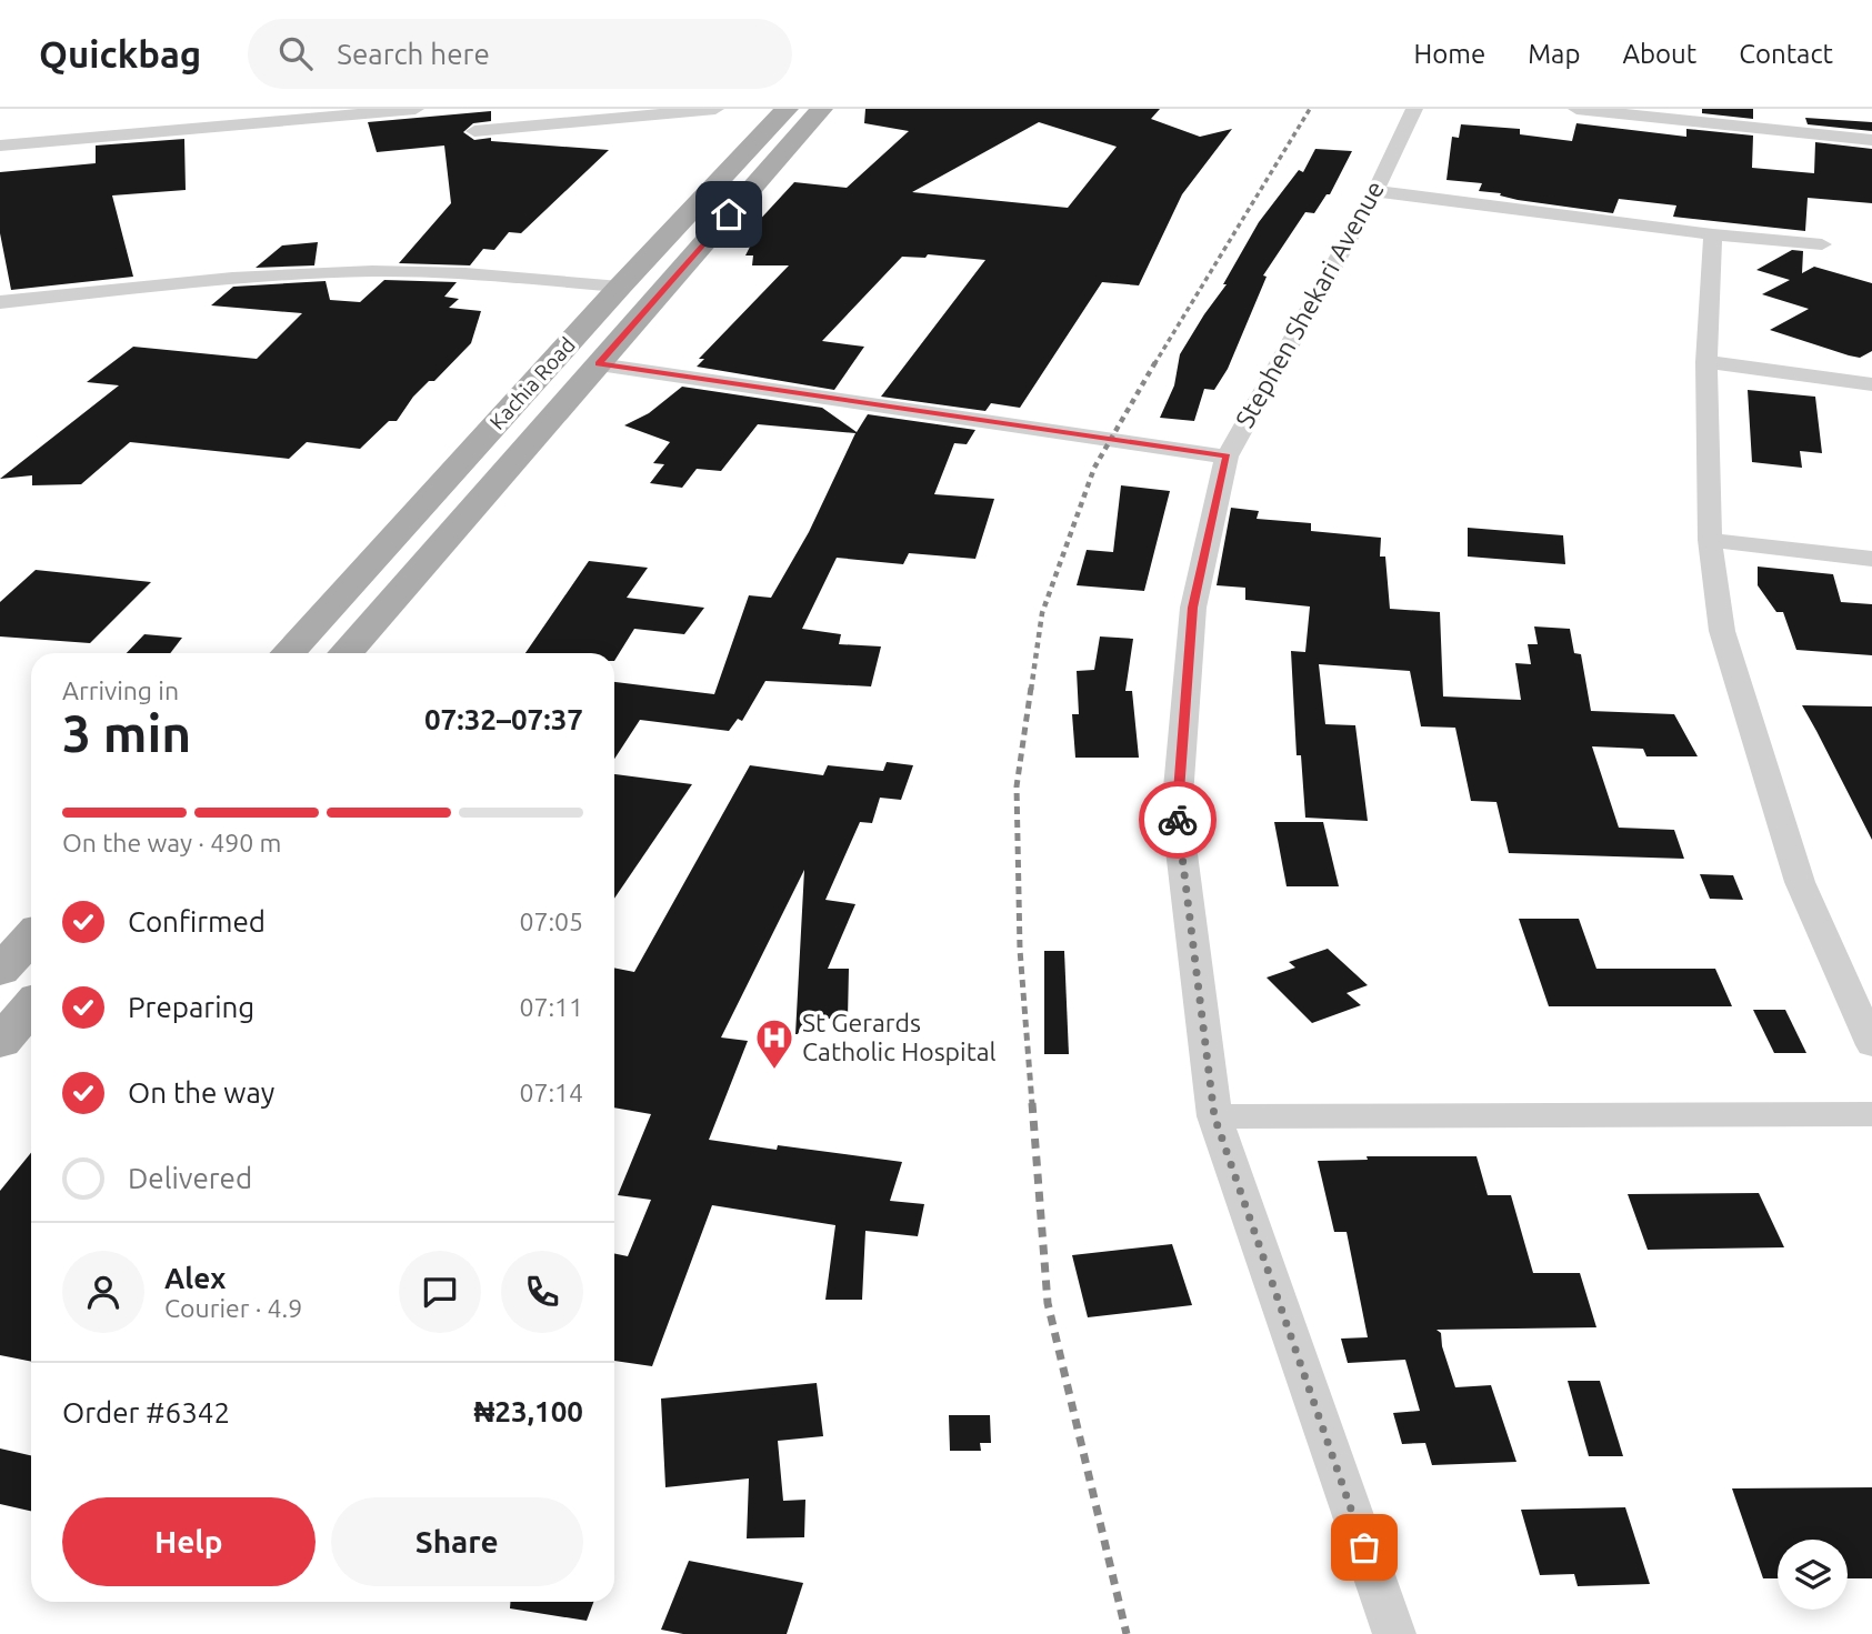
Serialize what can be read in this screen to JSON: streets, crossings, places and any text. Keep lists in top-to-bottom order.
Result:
{
  "streets": {
    "main road": ["Kachia Road"],
    "street": ["Stephen Shekari Avenue"]
  },
  "places": {
    "hospital": ["St Gerards Catholic Hospital"]
  },
  "page": {
    "header": "Quickbag",
    "search": "Search here",
    "nav": [
      "Home",
      "Map",
      "About",
      "Contact"
    ],
    "heading": ["3 min", "Arriving in", "07:32–07:37"],
    "panel": [
      "Alex",
      "Courier · 4.9",
      "Order #6342",
      "₦23,100"
    ],
    "bar": "On the way · 490 m",
    "list": [
      ["Confirmed", "07:05"],
      ["Preparing", "07:11"],
      ["On the way", "07:14"],
      "Delivered"
    ],
    "buttons": ["Help", "Share"]
  }
}
